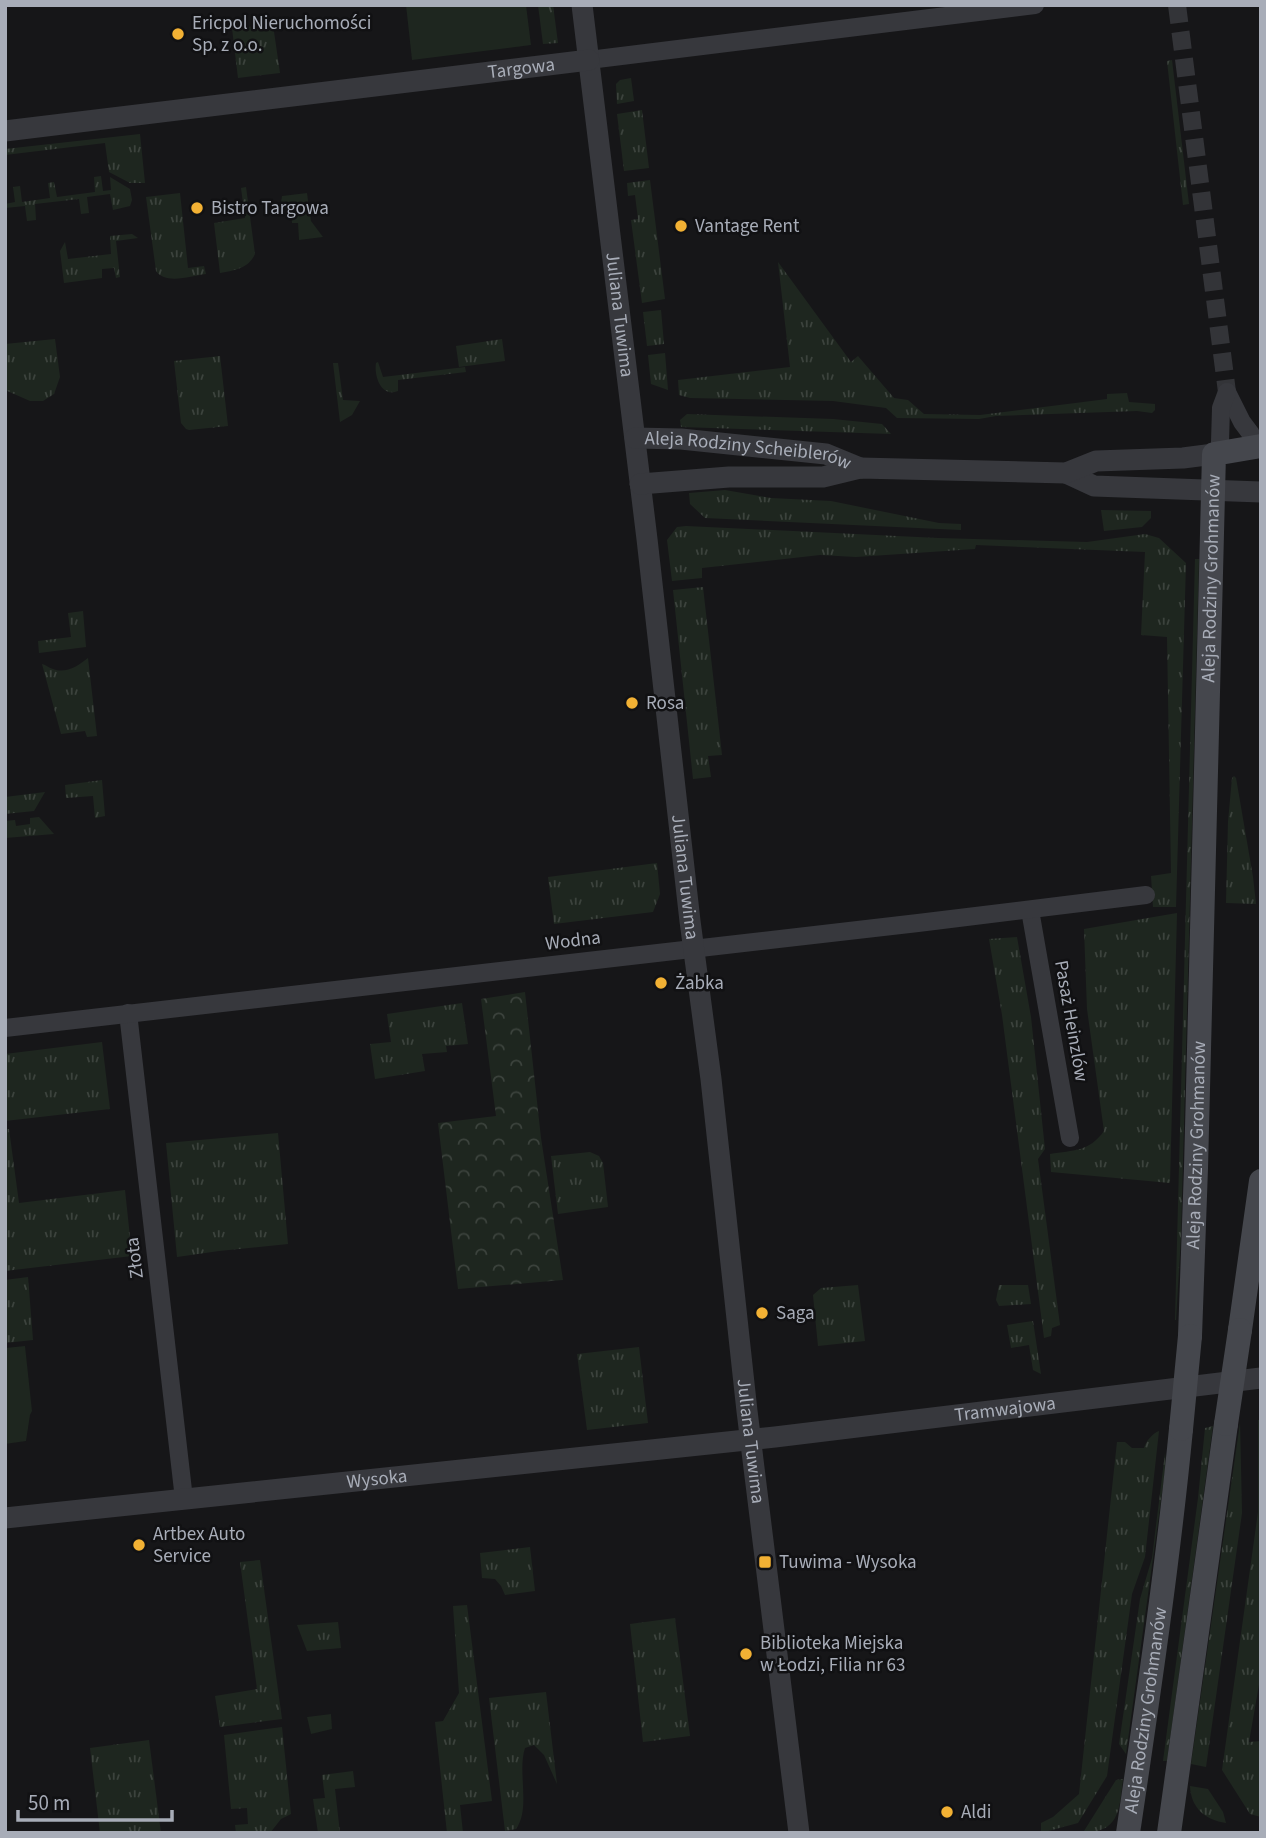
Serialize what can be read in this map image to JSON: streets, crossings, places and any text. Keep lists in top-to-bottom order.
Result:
{
  "streets": {
    "main road": ["Aleja Rodziny Scheiblerów", "Aleja Rodziny Grohmanów"],
    "street": [
      "Targowa",
      "Juliana Tuwima",
      "Wodna",
      "Pasaż Heinzlów",
      "Złota",
      "Tramwajowa",
      "Wysoka"
    ]
  },
  "crossings": [
    ["Targowa", "Juliana Tuwima"],
    ["Juliana Tuwima", "Aleja Rodziny Scheiblerów"],
    ["Juliana Tuwima", "Wodna"],
    ["Juliana Tuwima", "Tramwajowa"],
    ["Juliana Tuwima", "Wysoka"],
    ["Aleja Rodziny Scheiblerów", "Aleja Rodziny Grohmanów"],
    ["Wodna", "Pasaż Heinzlów"],
    ["Wodna", "Złota"],
    ["Złota", "Wysoka"],
    ["Tramwajowa", "Wysoka"]
  ],
  "places": {
    "other": [
      "Ericpol Nieruchomości Sp. z o.o.",
      "Bistro Targowa",
      "Vantage Rent",
      "Rosa",
      "Żabka",
      "Saga",
      "Artbex Auto Service",
      "Biblioteka Miejska w Łodzi, Filia nr 63",
      "Aldi"
    ],
    "transit": ["Tuwima - Wysoka"]
  },
  "scale_bar": "50 m"
}
